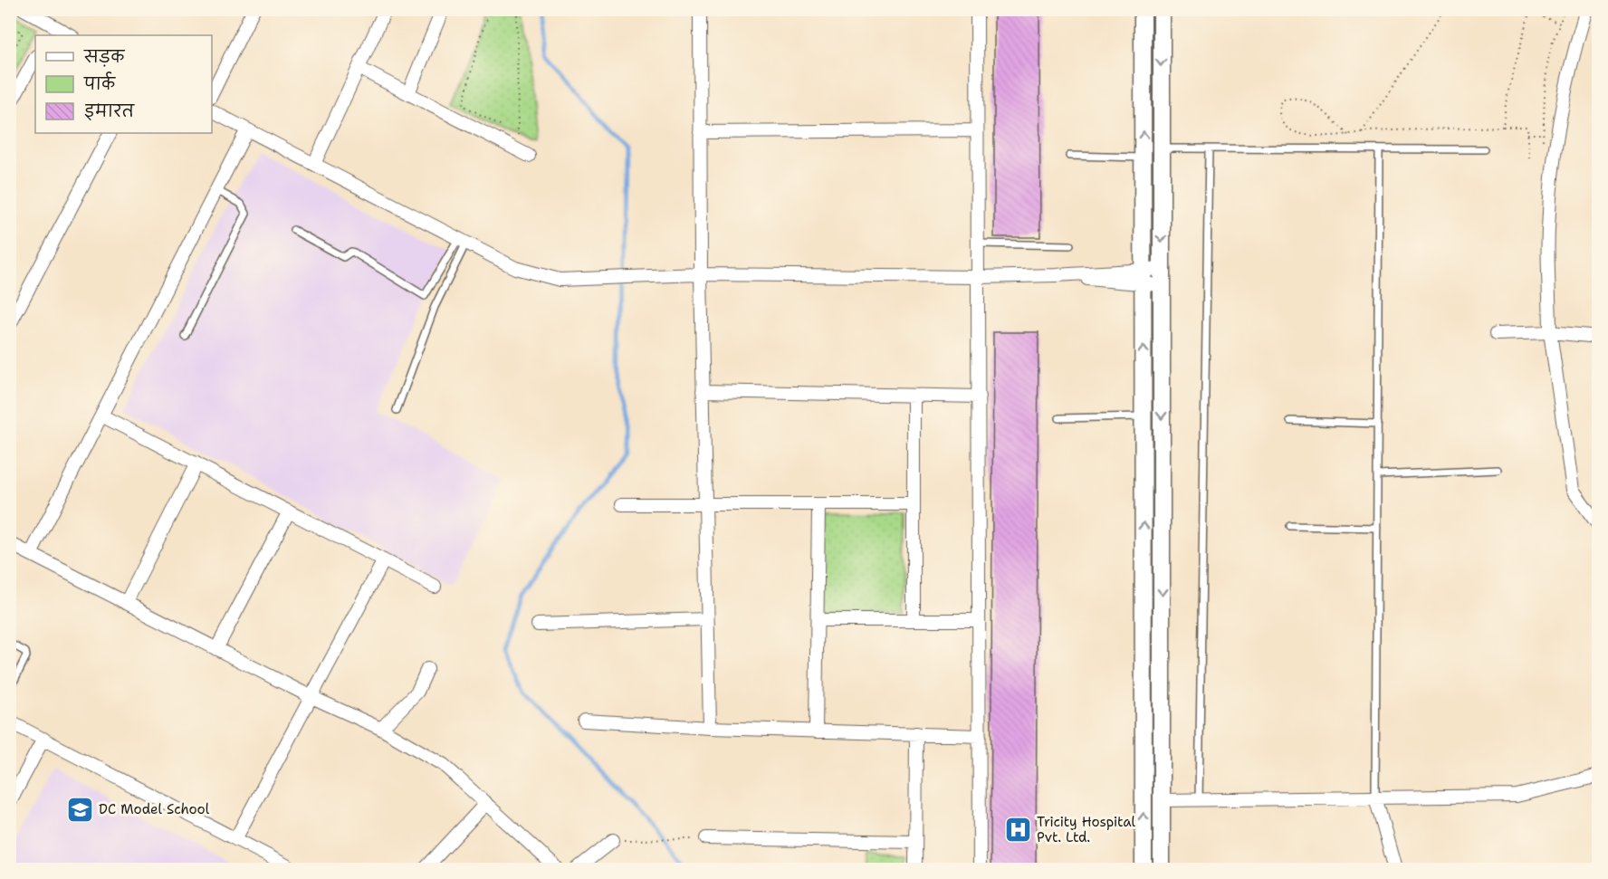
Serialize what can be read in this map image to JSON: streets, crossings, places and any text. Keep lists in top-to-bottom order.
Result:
{
  "places": {
    "school or university": ["DC Model School"],
    "hospital": ["Tricity Hospital Pvt. Ltd."]
  },
  "legend": ["सड़क", "पार्क", "इमारत"]
}
